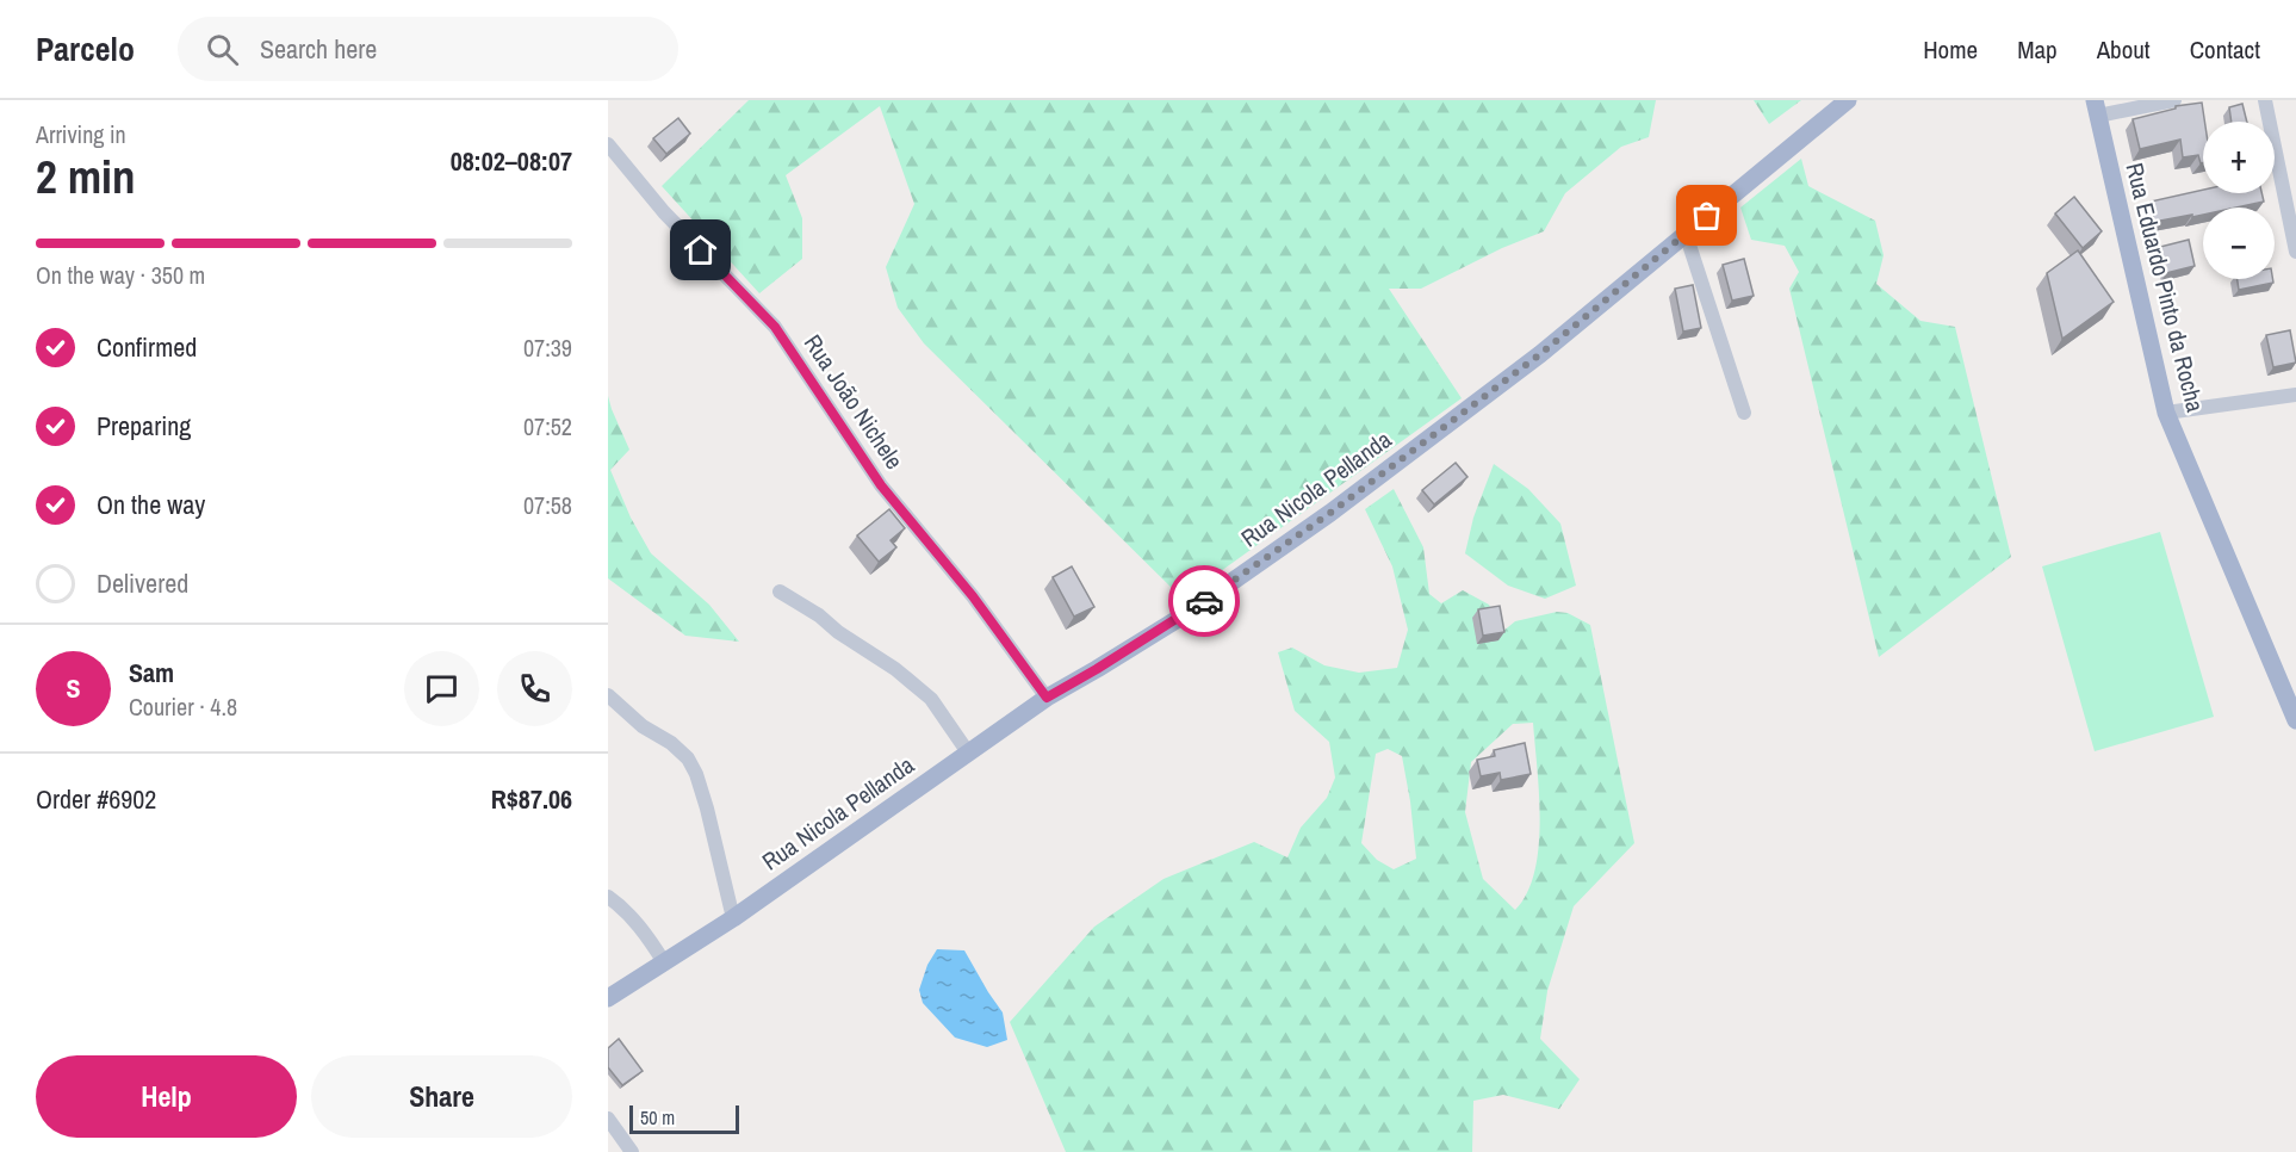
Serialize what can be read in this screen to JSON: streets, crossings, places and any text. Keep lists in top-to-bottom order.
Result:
{
  "streets": {
    "main road": ["Rua Eduardo Pinto da Rocha", "Rua Nicola Pellanda"],
    "street": ["Rua João Nichele"]
  },
  "crossings": [
    ["Rua João Nichele", "Rua Nicola Pellanda"]
  ],
  "scale_bar": "50 m",
  "page": {
    "header": "Parcelo",
    "search": "Search here",
    "nav": [
      "Home",
      "Map",
      "About",
      "Contact"
    ],
    "heading": ["2 min", "Arriving in", "08:02–08:07"],
    "panel": [
      "Sam",
      "Courier · 4.8",
      "Order #6902",
      "R$87.06"
    ],
    "map_buttons": ["+", "−"],
    "bar": "On the way · 350 m",
    "list": [
      ["Confirmed", "07:39"],
      ["Preparing", "07:52"],
      ["On the way", "07:58"],
      "Delivered"
    ],
    "round": "S",
    "buttons": ["Help", "Share"],
    "scale": "50 m"
  }
}
